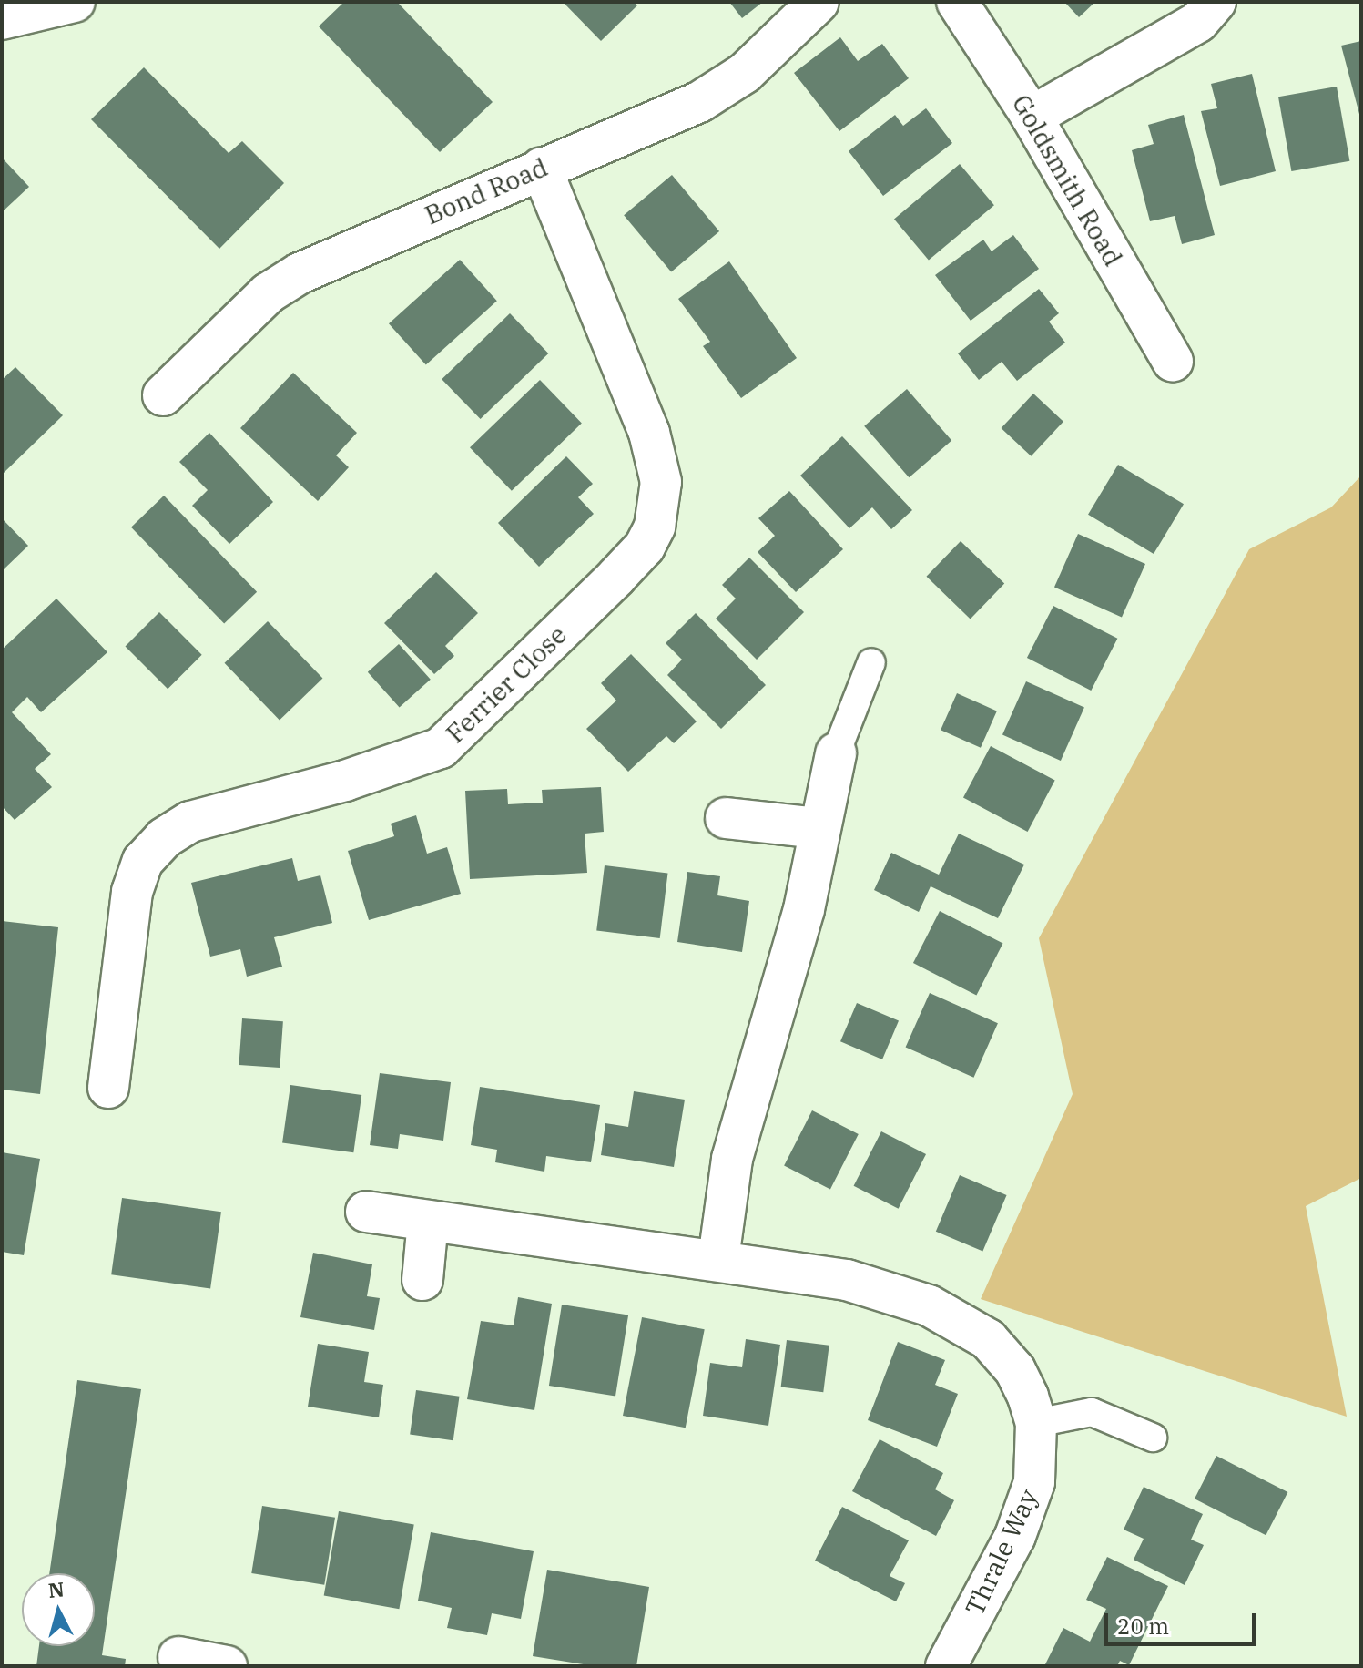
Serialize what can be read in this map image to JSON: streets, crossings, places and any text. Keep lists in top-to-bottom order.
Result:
{
  "streets": {
    "street": [
      "Goldsmith Road",
      "Bond Road",
      "Ferrier Close",
      "Thrale Way"
    ]
  },
  "crossings": [
    ["Bond Road", "Ferrier Close"]
  ],
  "scale_bar": "20 m",
  "north": "top"
}
